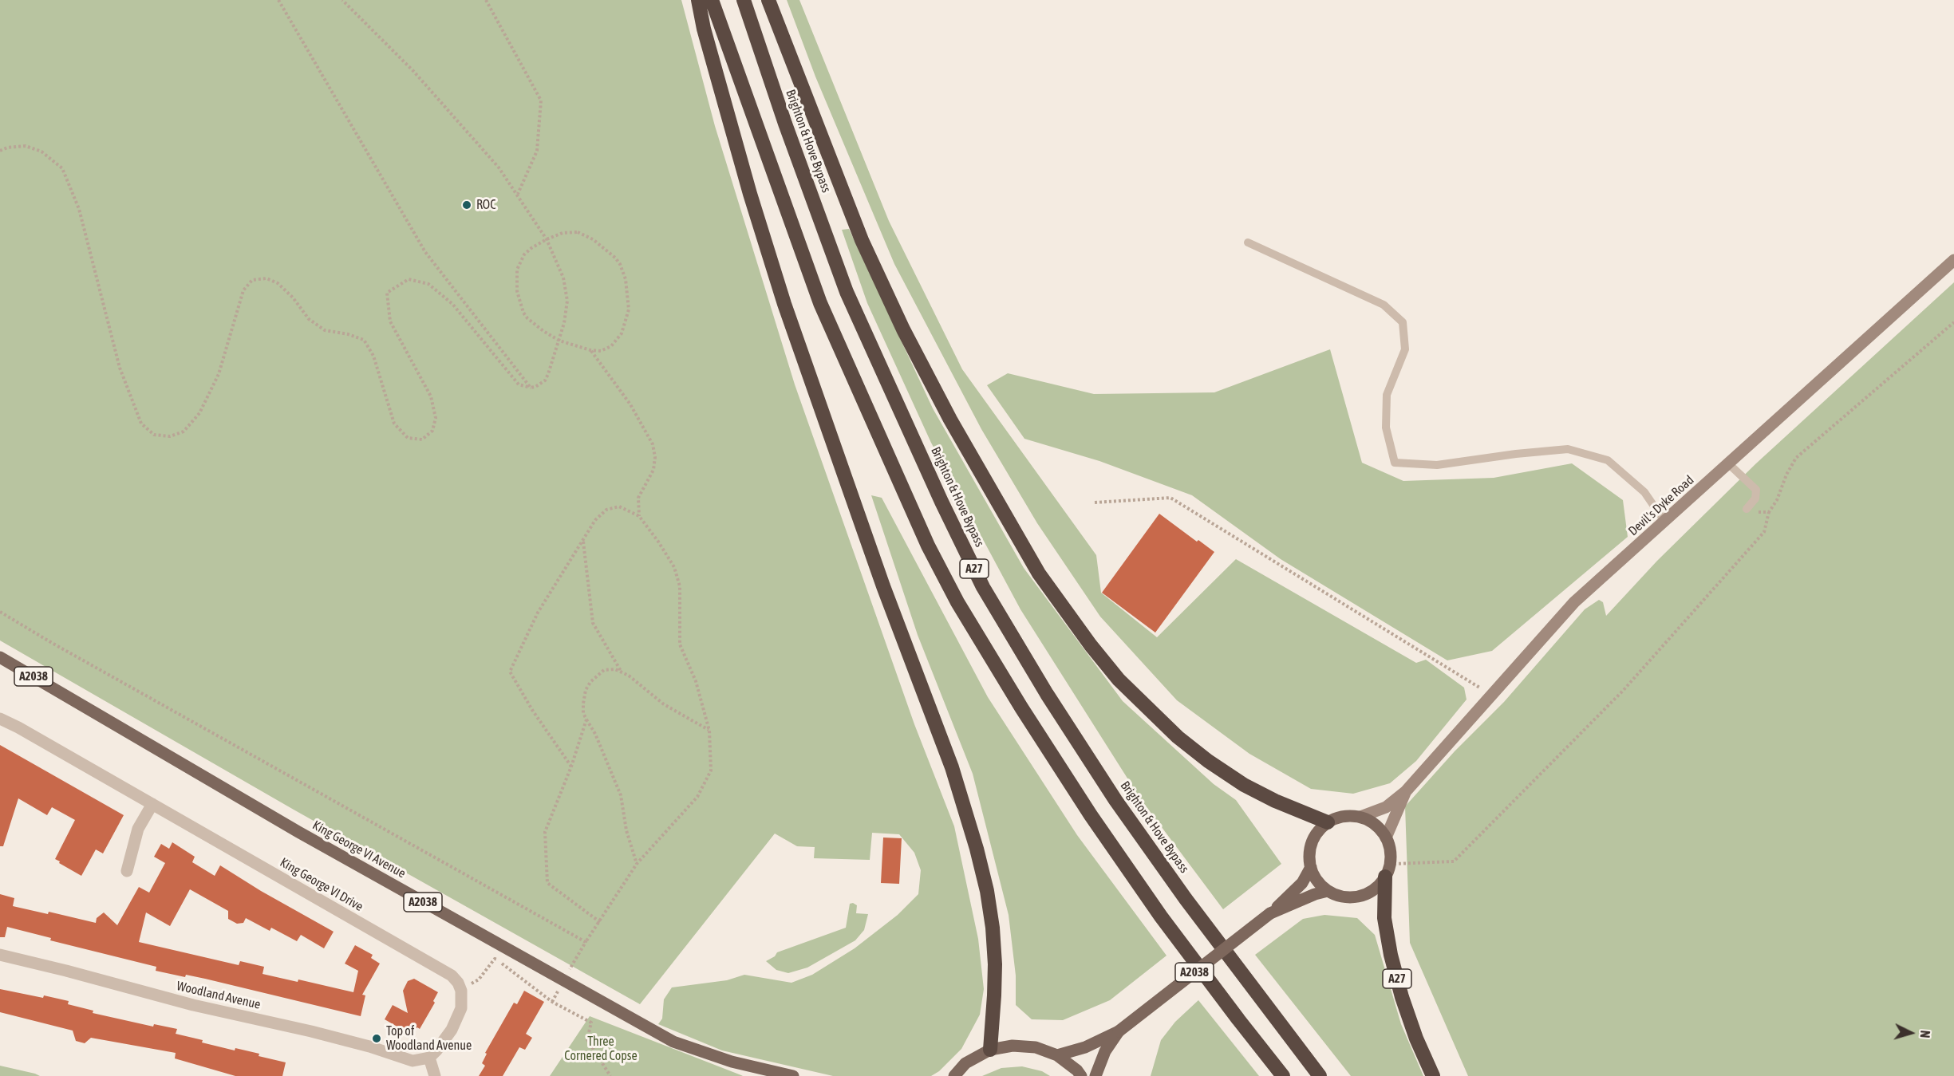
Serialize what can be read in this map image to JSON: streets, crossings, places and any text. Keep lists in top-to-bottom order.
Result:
{
  "streets": {
    "highway": ["Brighton & Hove Bypass", "A27"],
    "main road": ["A2038", "King George VI Avenue"],
    "street": ["Devil's Dyke Road", "King George VI Drive", "Woodland Avenue"]
  },
  "crossings": [
    ["Devil's Dyke Road", "A27"],
    ["Devil's Dyke Road", "A2038"],
    ["A27", "A2038"]
  ],
  "parks": ["Three Cornered Copse"],
  "places": ["ROC", "Top of Woodland Avenue"],
  "north": "right"
}
